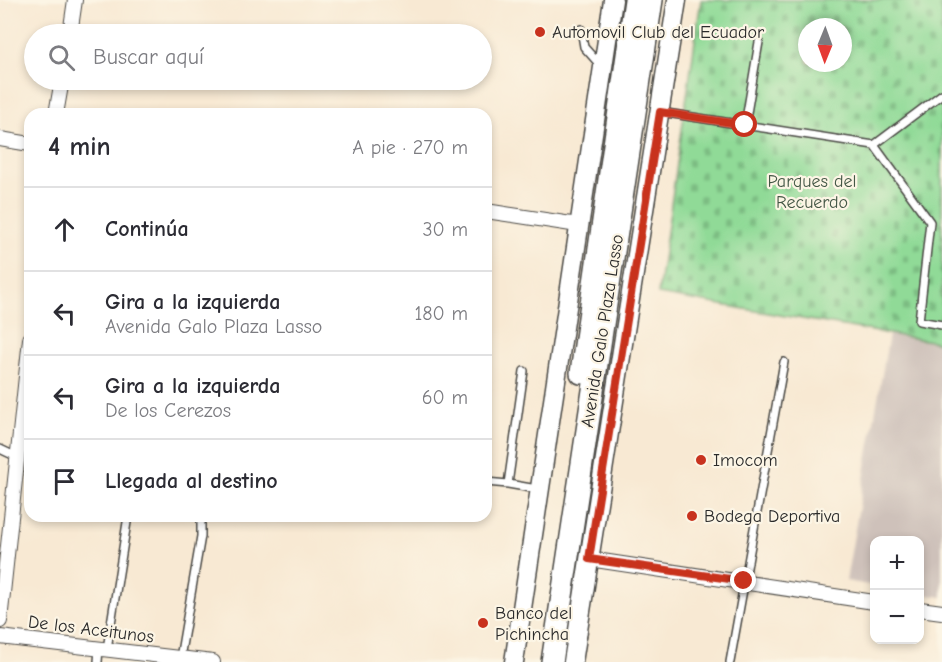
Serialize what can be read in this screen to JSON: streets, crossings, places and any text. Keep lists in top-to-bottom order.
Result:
{
  "streets": {
    "main road": ["Avenida Galo Plaza Lasso"],
    "street": ["De los Aceitunos"]
  },
  "parks": ["Parques del Recuerdo"],
  "places": [
    "Automovil Club del Ecuador",
    "Imocom",
    "Bodega Deportiva",
    "Banco del Pichincha"
  ],
  "north": "bottom",
  "page": {
    "search": "Buscar aquí",
    "heading": ["4 min", "A pie · 270 m"],
    "list": [
      ["Continúa", "30 m"],
      ["Gira a la izquierda", "Avenida Galo Plaza Lasso", "180 m"],
      ["Gira a la izquierda", "De los Cerezos", "60 m"],
      "Llegada al destino"
    ],
    "map_buttons": ["+", "−"]
  }
}
